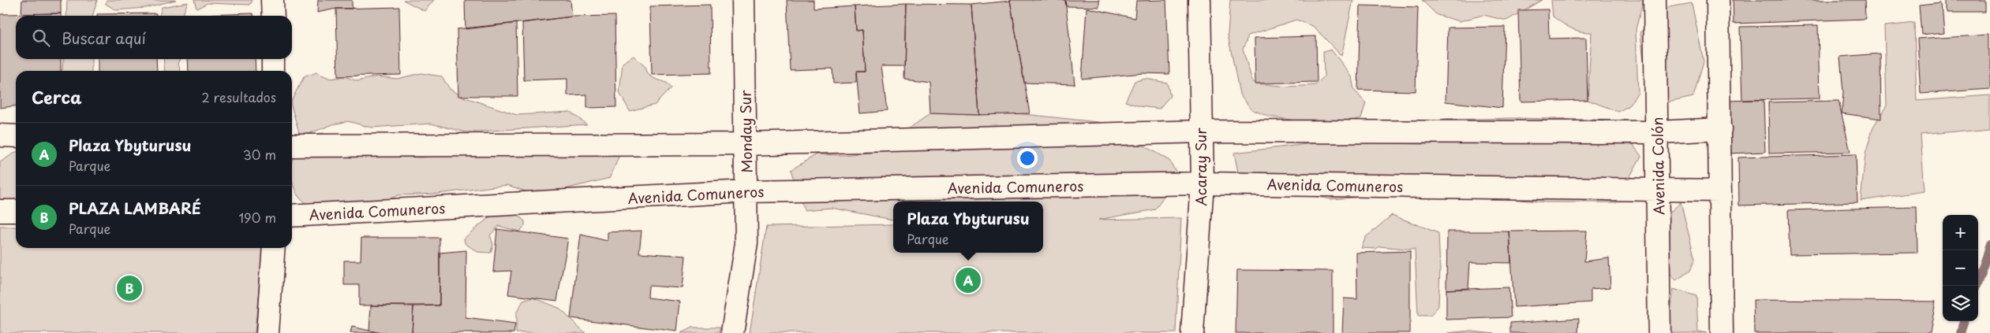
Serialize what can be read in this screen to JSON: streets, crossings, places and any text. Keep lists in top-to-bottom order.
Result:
{
  "streets": {
    "street": [
      "Monday Sur",
      "Avenida Colón",
      "Acaray Sur",
      "Avenida Comuneros"
    ]
  },
  "crossings": [
    ["Monday Sur", "Avenida Comuneros"],
    ["Avenida Colón", "Avenida Comuneros"],
    ["Acaray Sur", "Avenida Comuneros"]
  ],
  "page": {
    "search": "Buscar aquí",
    "heading": ["Cerca", "2 resultados"],
    "list": [
      {
        "mark": "A",
        "name": "Plaza Ybyturusu",
        "note": "Parque",
        "value": "30 m"
      },
      {
        "mark": "B",
        "name": "PLAZA LAMBARÉ",
        "note": "Parque",
        "value": "190 m"
      }
    ],
    "popup": ["Plaza Ybyturusu", "Parque"],
    "map_buttons": ["+", "−"],
    "pins": ["A", "B"]
  }
}
